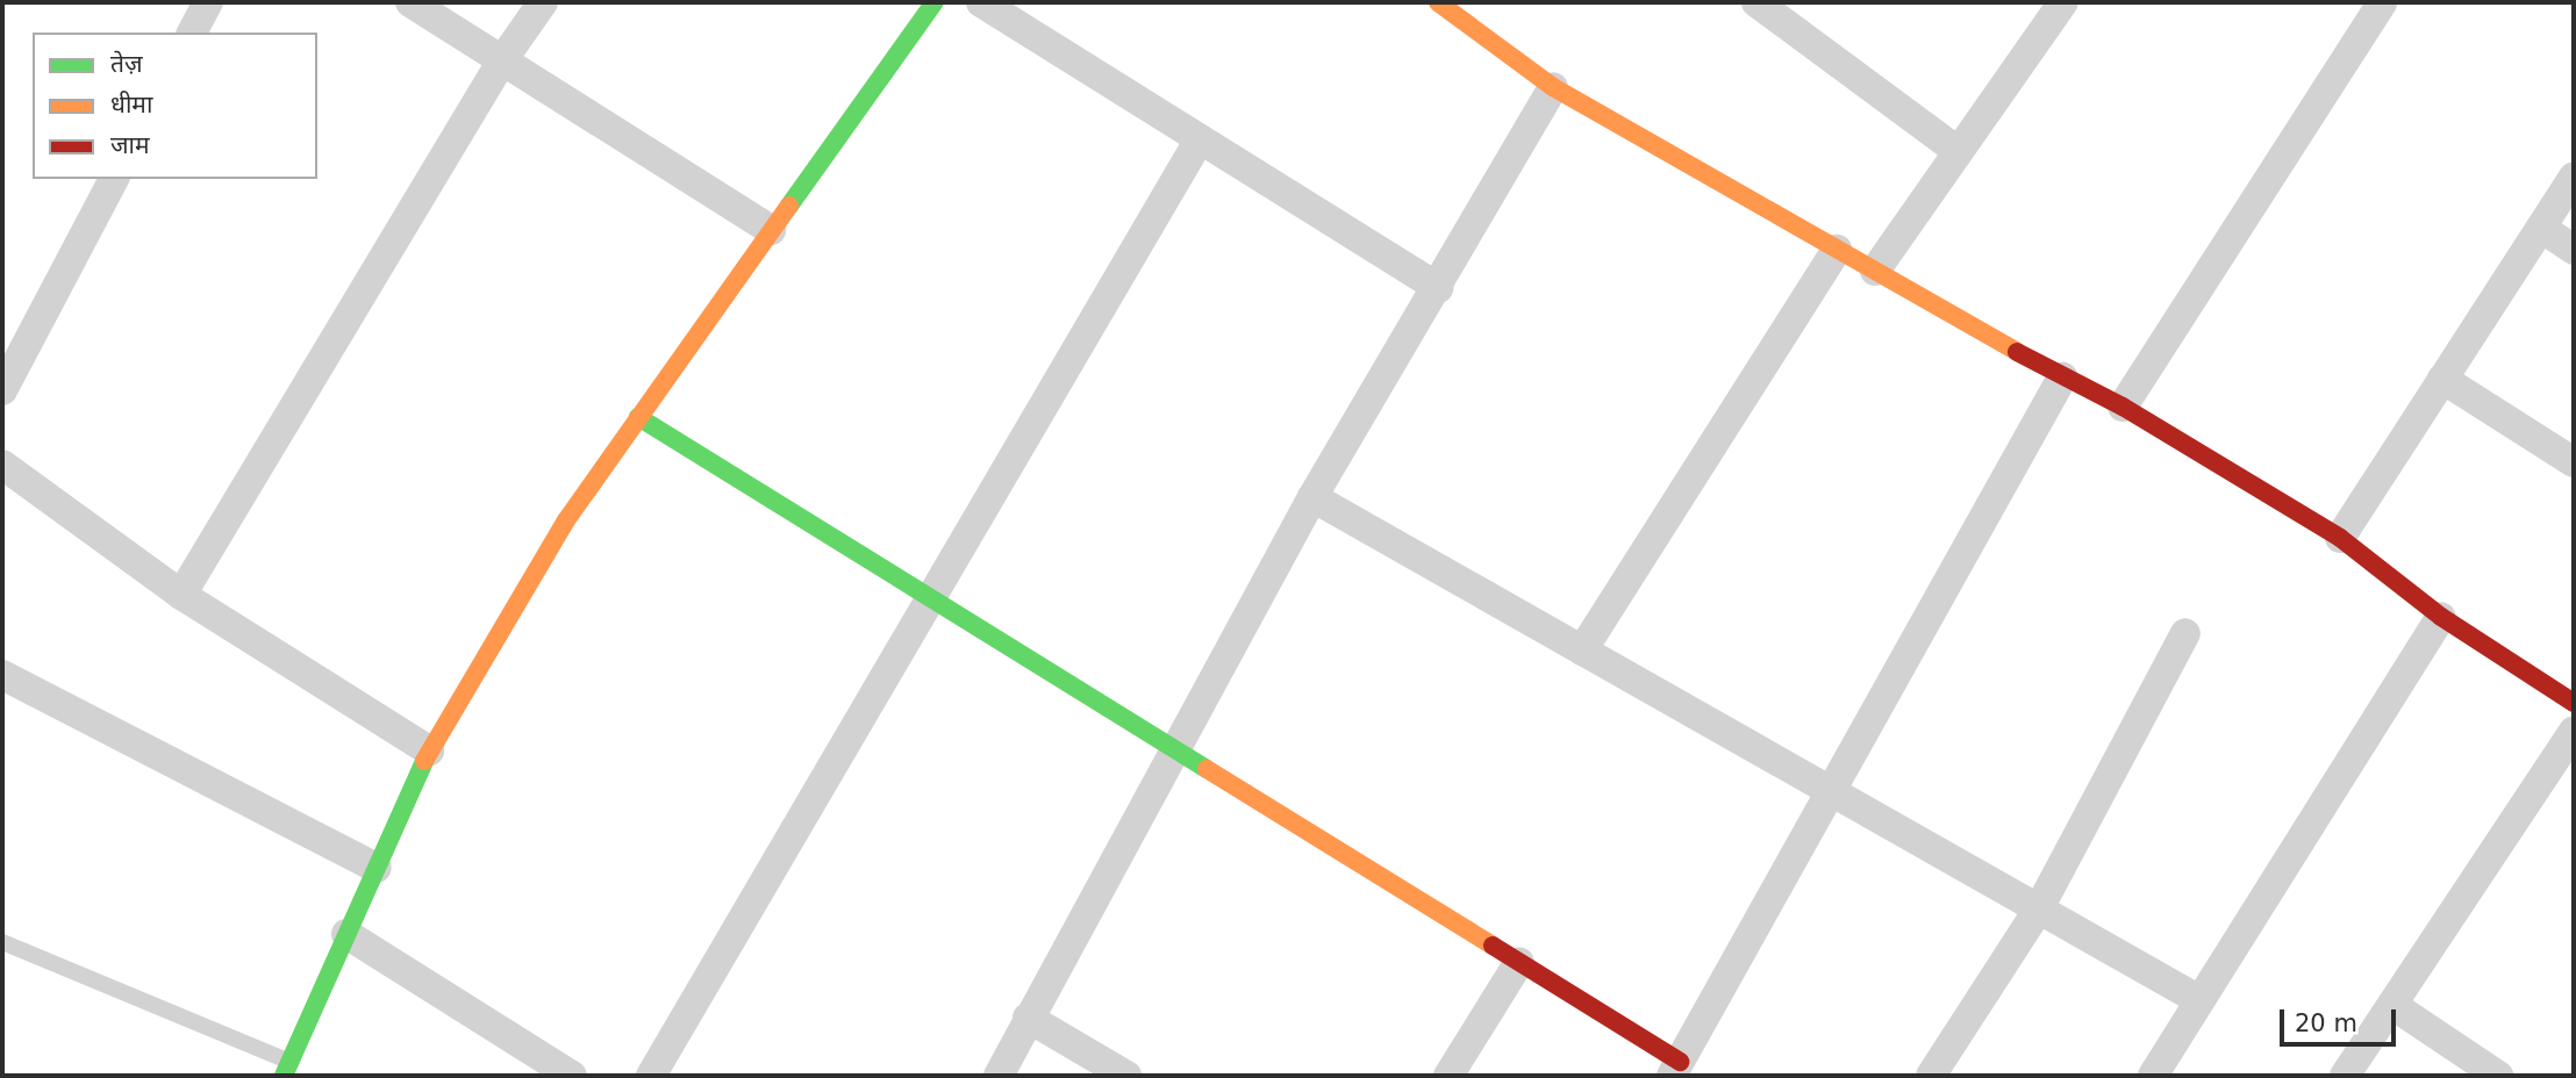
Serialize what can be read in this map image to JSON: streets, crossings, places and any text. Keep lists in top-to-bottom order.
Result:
{
  "legend": ["तेज़", "धीमा", "जाम"],
  "scale_bar": "20 m"
}
